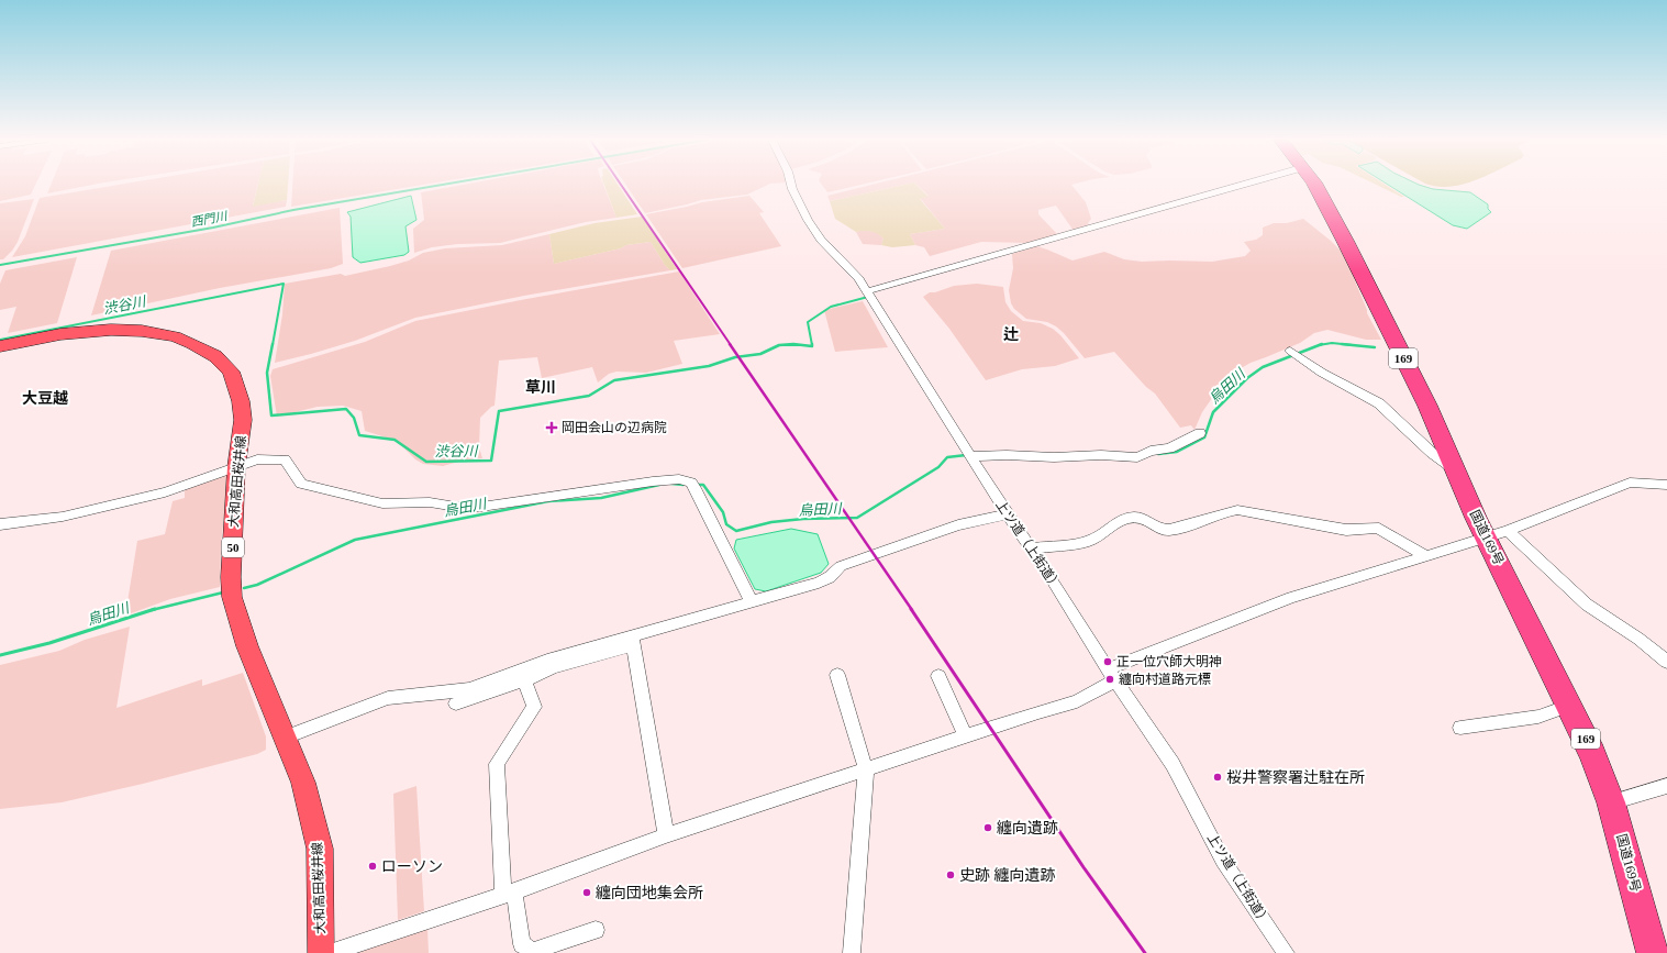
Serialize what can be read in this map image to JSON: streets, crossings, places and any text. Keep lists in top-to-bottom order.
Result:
{
  "streets": {
    "highway": ["169", "国道169号"],
    "main road": ["大和高田桜井線", "50"],
    "street": ["上ツ道（上街道）"]
  },
  "districts": ["辻", "草川", "大豆越"],
  "water": ["西門川", "渋谷川", "烏田川"],
  "places": {
    "health": ["岡田会山の辺病院"],
    "other": [
      "正一位穴師大明神",
      "纏向村道路元標",
      "桜井警察署辻駐在所",
      "纏向遺跡",
      "ローソン",
      "史跡 纏向遺跡",
      "纏向団地集会所"
    ]
  }
}
